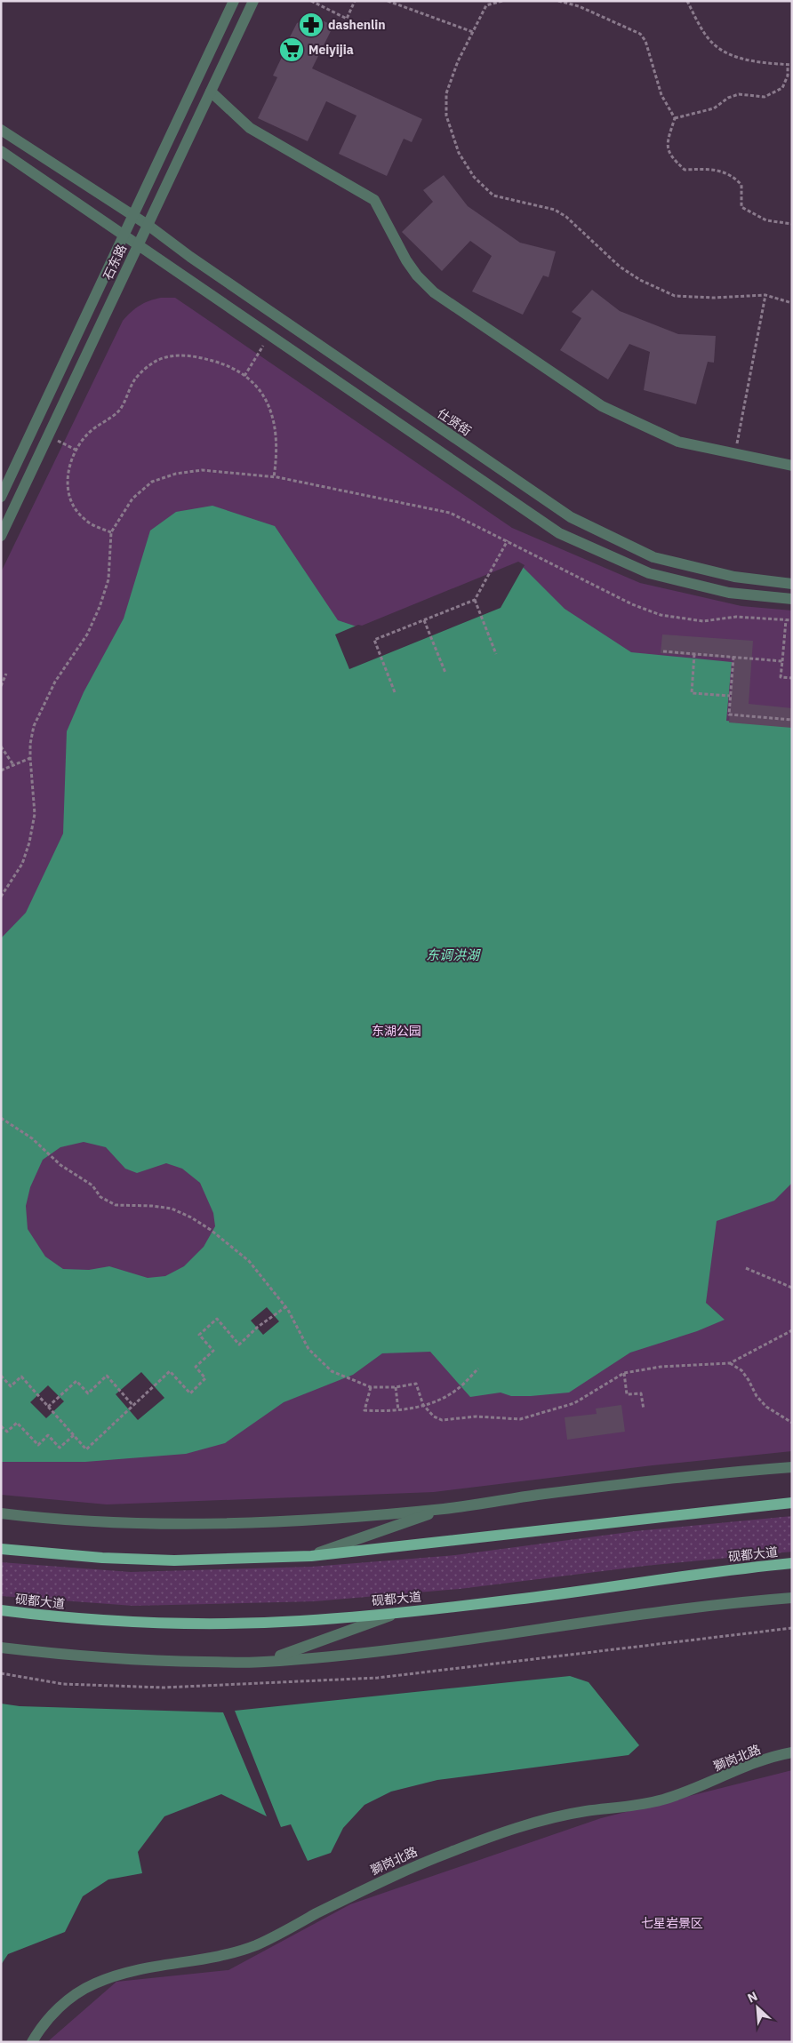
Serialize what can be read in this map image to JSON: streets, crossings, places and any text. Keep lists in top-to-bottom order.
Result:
{
  "streets": {
    "main road": ["砚都大道"],
    "street": ["石东路", "仕贤街", "獅岗北路"]
  },
  "crossings": [
    ["石东路", "仕贤街"]
  ],
  "water": ["东调洪湖"],
  "parks": ["东湖公园", "七星岩景区"],
  "places": {
    "pharmacy": ["dashenlin"],
    "supermarket": ["Meiyijia"]
  },
  "north": "top left"
}
